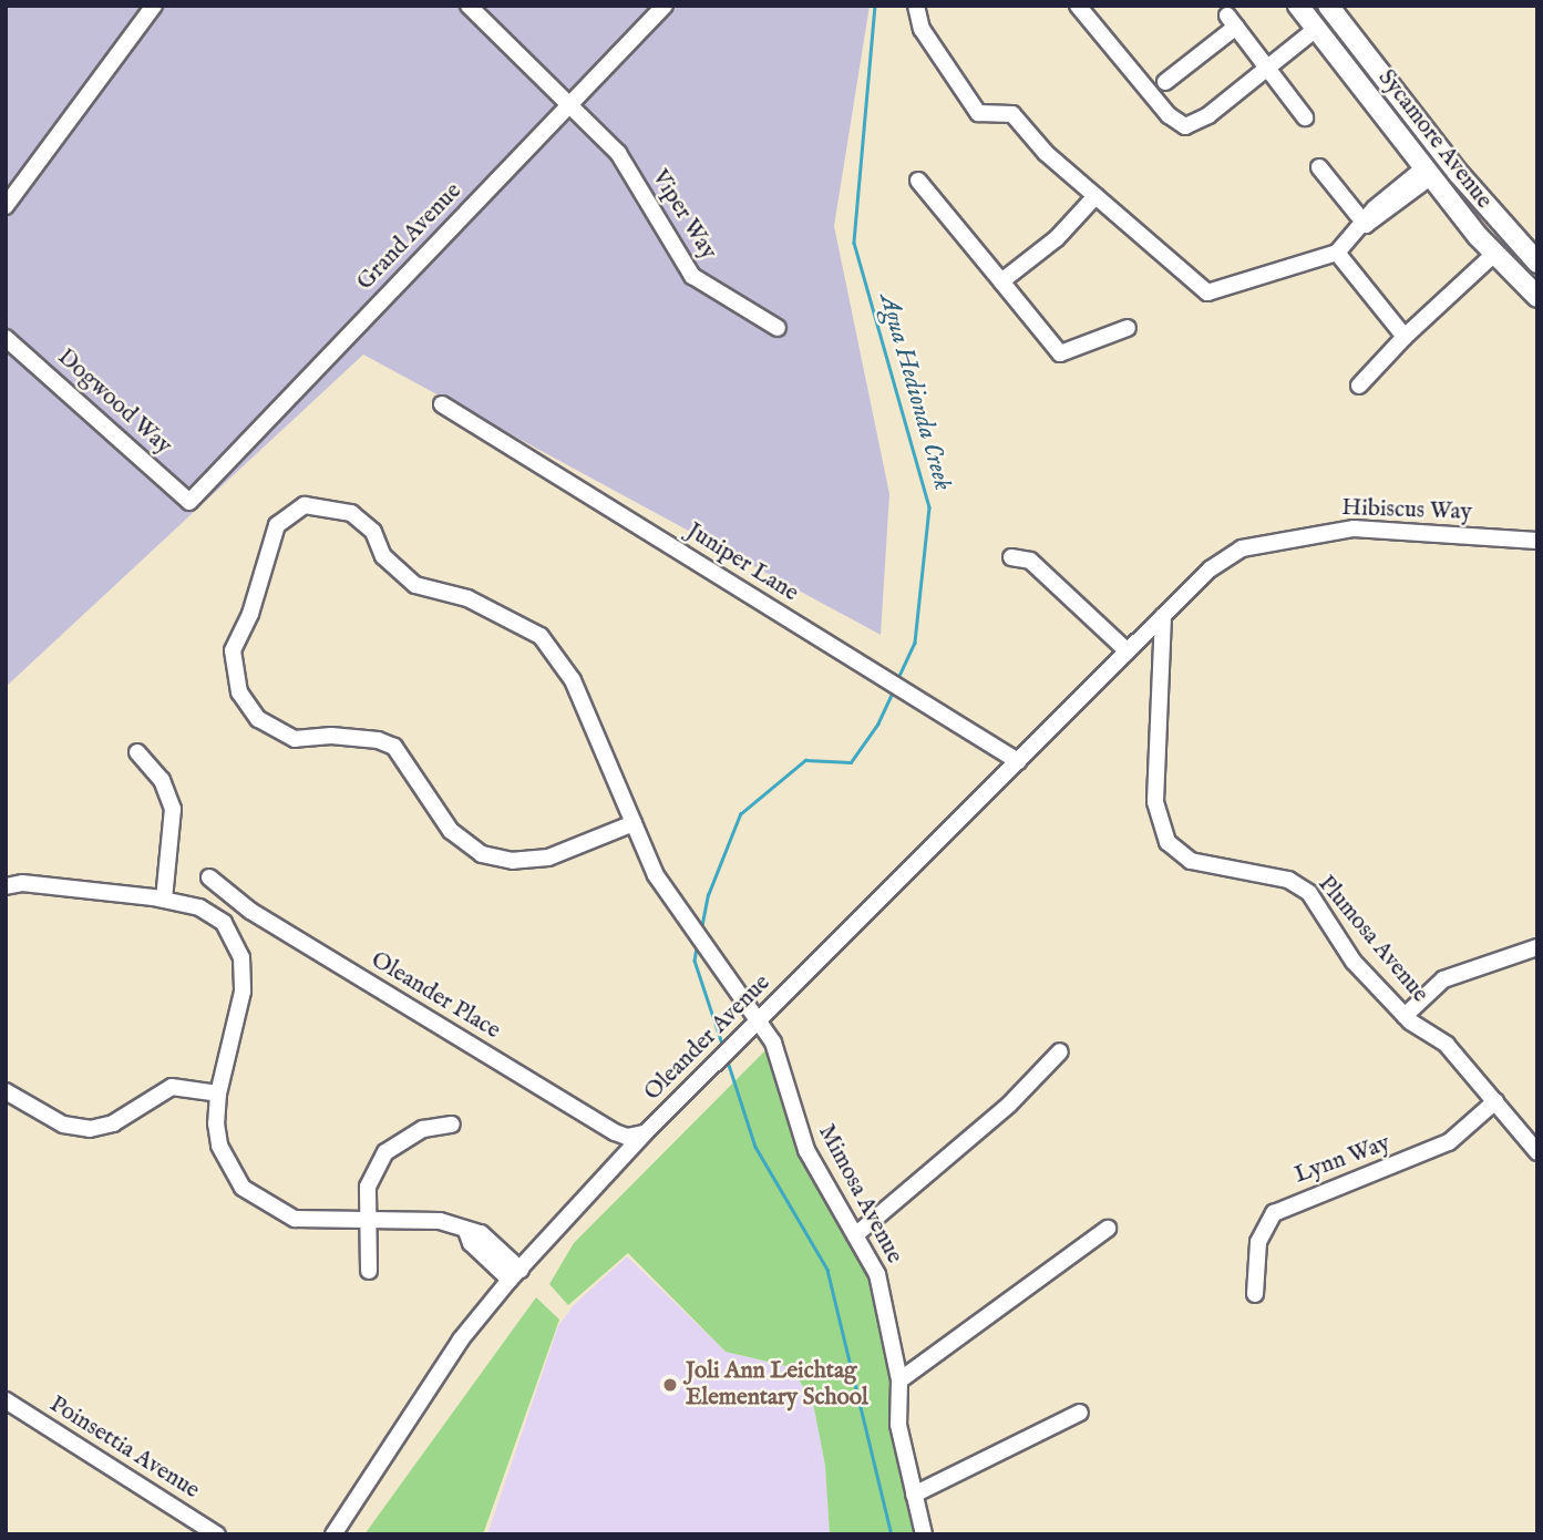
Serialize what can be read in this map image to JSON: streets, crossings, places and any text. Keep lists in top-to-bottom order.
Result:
{
  "streets": {
    "main road": ["Sycamore Avenue"],
    "street": [
      "Viper Way",
      "Grand Avenue",
      "Dogwood Way",
      "Hibiscus Way",
      "Juniper Lane",
      "Plumosa Avenue",
      "Oleander Place",
      "Oleander Avenue",
      "Lynn Way",
      "Mimosa Avenue",
      "Poinsettia Avenue"
    ]
  },
  "crossings": [
    ["Viper Way", "Grand Avenue"],
    ["Grand Avenue", "Dogwood Way"],
    ["Hibiscus Way", "Plumosa Avenue"],
    ["Hibiscus Way", "Oleander Avenue"],
    ["Juniper Lane", "Oleander Avenue"],
    ["Plumosa Avenue", "Oleander Avenue"],
    ["Plumosa Avenue", "Lynn Way"],
    ["Oleander Place", "Oleander Avenue"],
    ["Oleander Avenue", "Mimosa Avenue"]
  ],
  "water": ["Agua Hedionda Creek"],
  "places": ["Joli Ann Leichtag Elementary School"]
}
